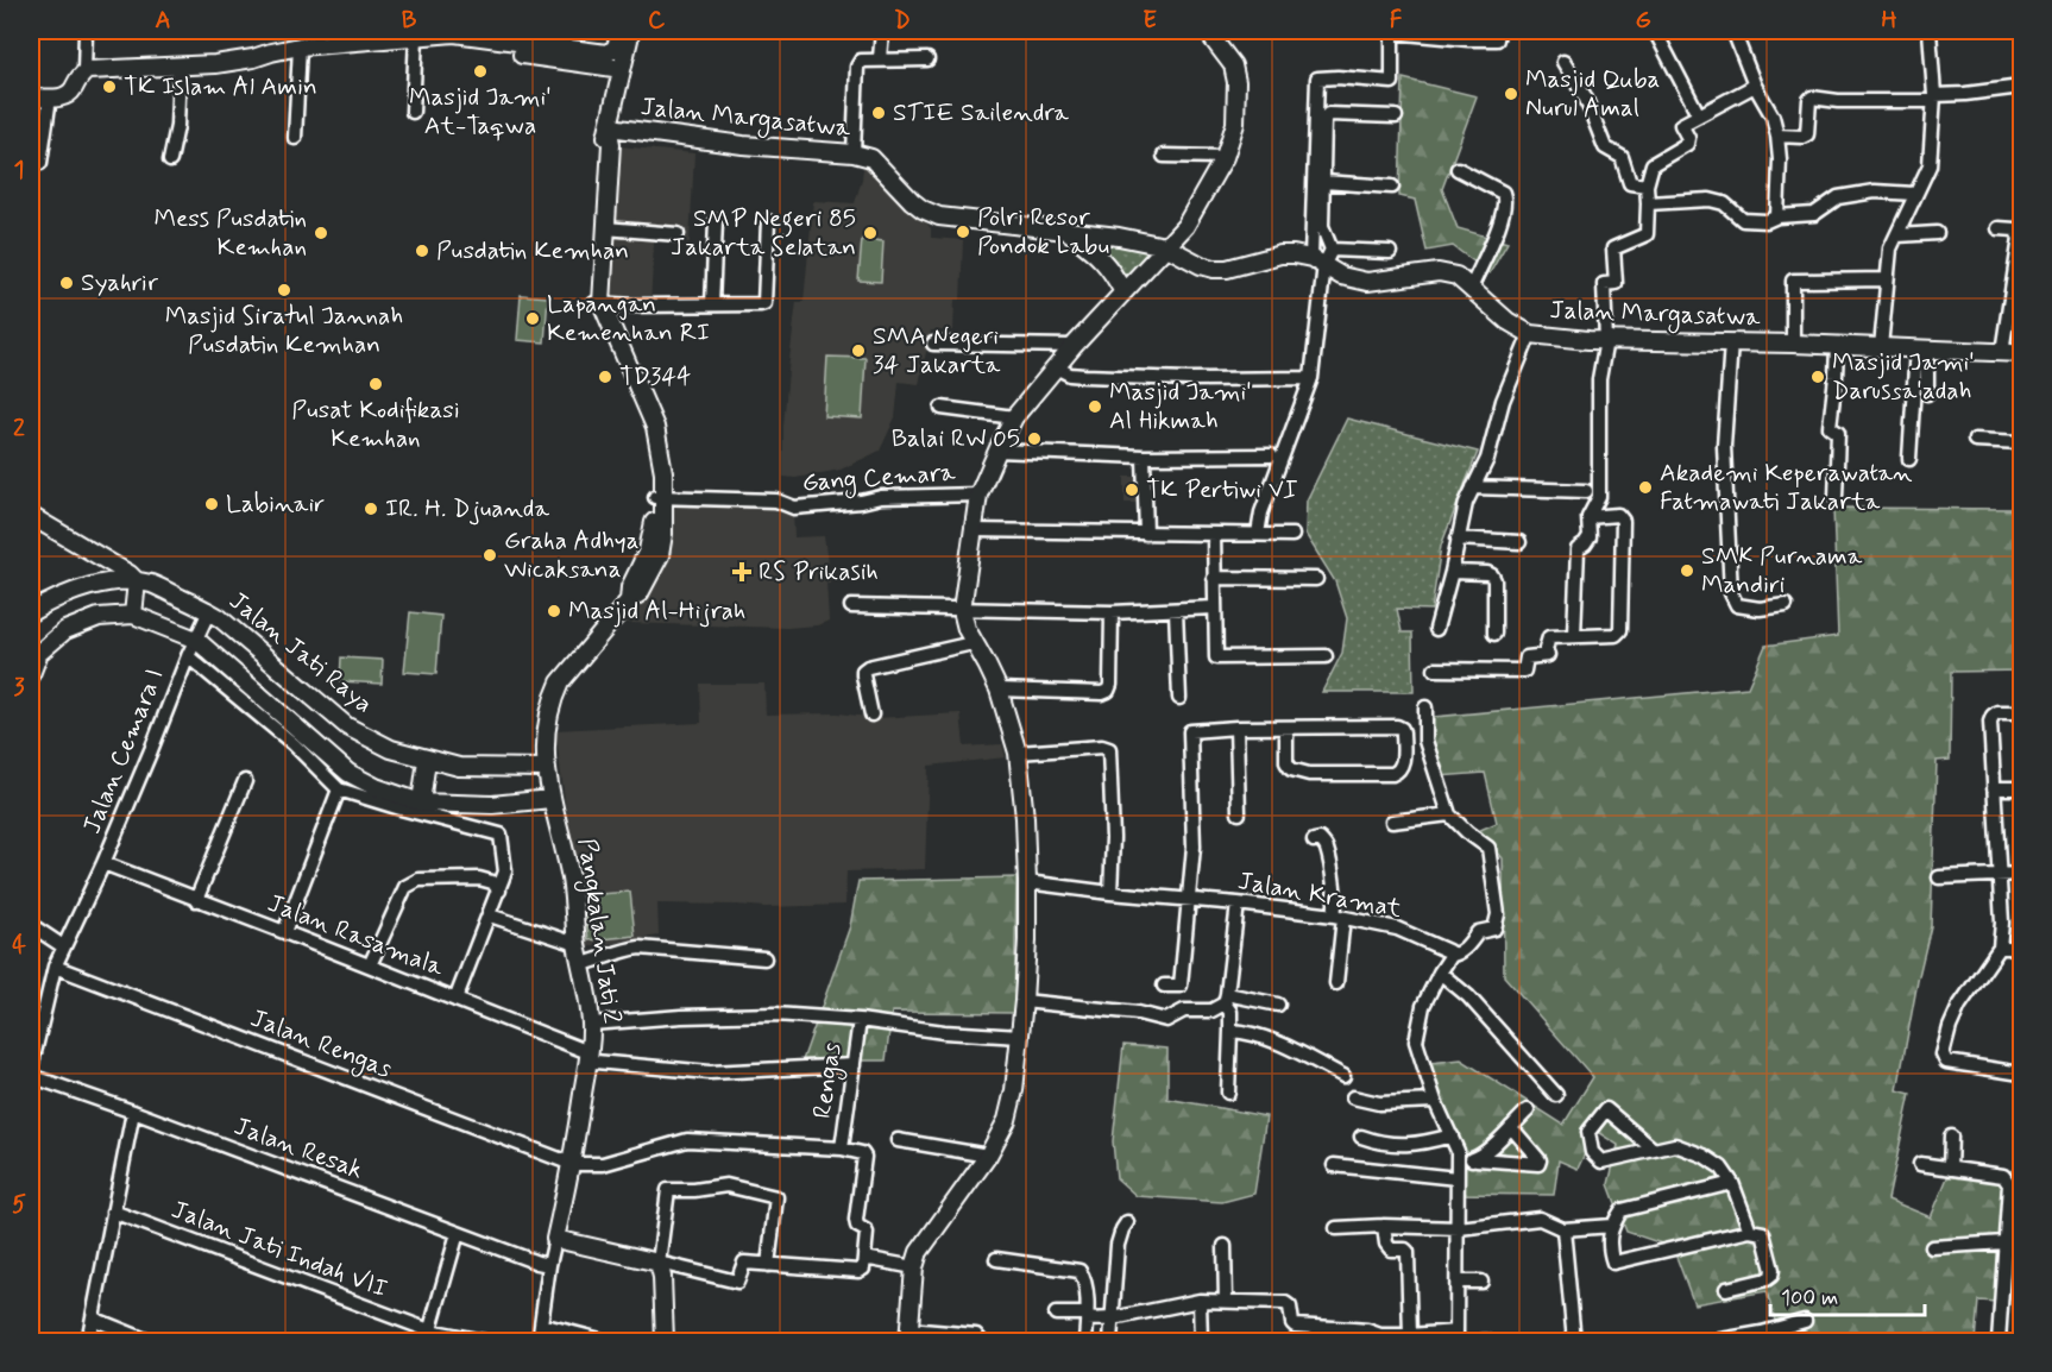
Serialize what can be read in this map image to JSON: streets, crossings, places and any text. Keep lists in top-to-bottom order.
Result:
{
  "streets": {
    "main road": ["Jalan Margasatwa", "Jalan Jati Raya", "Pangkalan Jati 2"],
    "street": [
      "Gang Cemara",
      "Jalan Cemara I",
      "Jalan Kramat",
      "Jalan Rasamala",
      "Jalan Rengas",
      "Rengas",
      "Jalan Resak",
      "Jalan Jati Indah VII"
    ]
  },
  "crossings": [
    ["Gang Cemara", "Pangkalan Jati 2"],
    ["Jalan Jati Raya", "Jalan Cemara I"],
    ["Jalan Jati Raya", "Pangkalan Jati 2"],
    ["Jalan Cemara I", "Jalan Rasamala"],
    ["Jalan Cemara I", "Jalan Rengas"],
    ["Pangkalan Jati 2", "Jalan Rasamala"],
    ["Pangkalan Jati 2", "Jalan Rengas"],
    ["Jalan Rasamala", "Rengas"]
  ],
  "places": {
    "other": [
      "Masjid Jami' At-Taqwa",
      "TK Islam Al Amin",
      "Masjid Quba Nurul Amal",
      "STIE Sailendra",
      "Polri Resor Pondok Labu",
      "Mess Pusdatin Kemhan",
      "SMP Negeri 85 Jakarta Selatan",
      "Pusdatin Kemhan",
      "Syahrir",
      "Masjid Siratul Jannah Pusdatin Kemhan",
      "Lapangan Kemenhan RI",
      "SMA Negeri 34 Jakarta",
      "TD344",
      "Masjid Jami' Darussa'adah",
      "Pusat Kodifikasi Kemhan",
      "Masjid Jami' Al Hikmah",
      "Balai RW 05",
      "Akademi Keperawatan Fatmawati Jakarta",
      "TK Pertiwi VI",
      "Labinair",
      "IR. H. Djuanda",
      "Graha Adhya Wicaksana",
      "SMK Purnama Mandiri",
      "Masjid Al-Hijrah"
    ],
    "health": ["RS Prikasih"]
  },
  "scale_bar": "100 m",
  "grid": {
    "columns": [
      "A",
      "B",
      "C",
      "D",
      "E",
      "F",
      "G",
      "H"
    ],
    "rows": [
      "1",
      "2",
      "3",
      "4",
      "5"
    ]
  }
}
